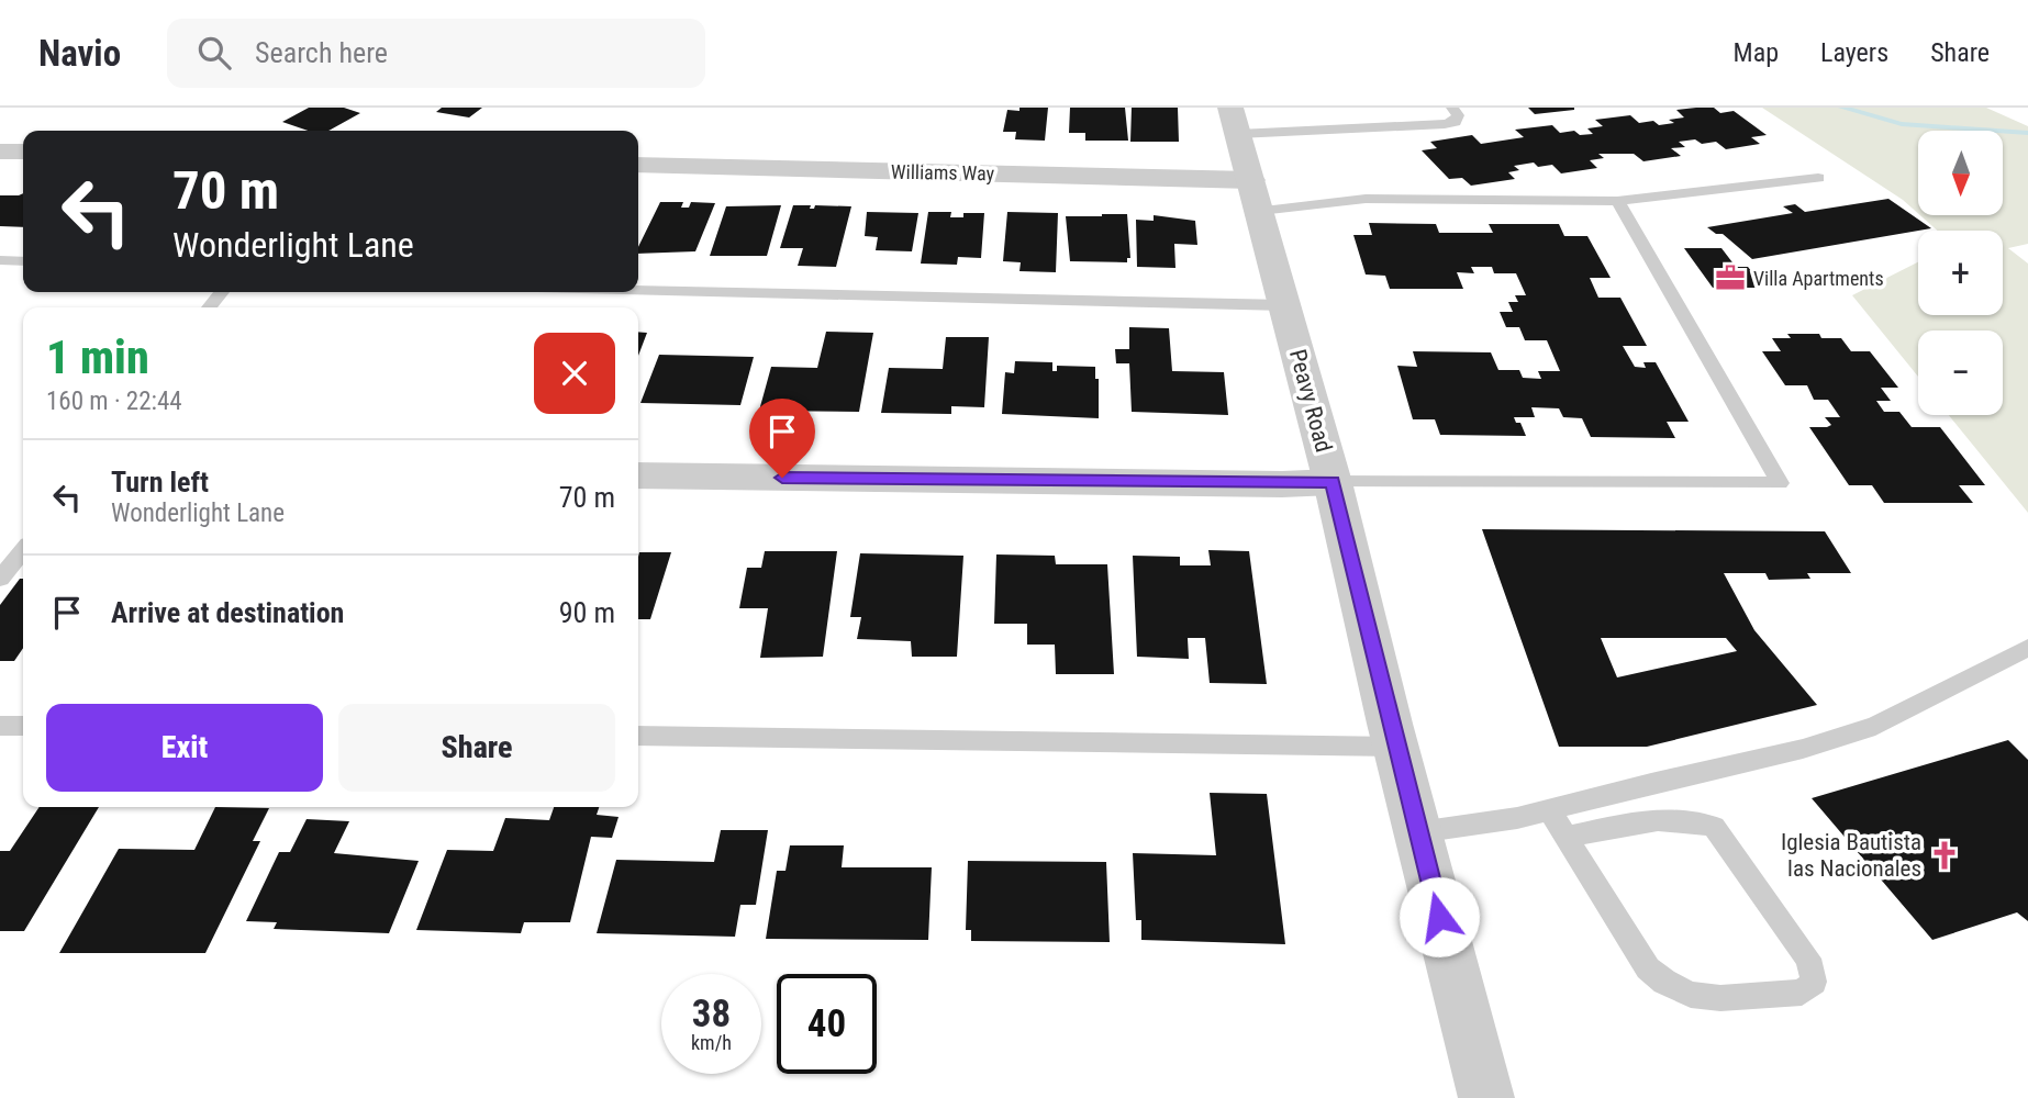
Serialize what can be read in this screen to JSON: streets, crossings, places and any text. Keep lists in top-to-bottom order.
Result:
{
  "streets": {
    "street": ["Williams Way", "Peavy Road"]
  },
  "crossings": [
    ["Williams Way", "Peavy Road"]
  ],
  "places": {
    "office": ["Villa Apartments"],
    "church": ["Iglesia Bautista las Nacionales"]
  },
  "north": "bottom",
  "page": {
    "header": "Navio",
    "search": "Search here",
    "nav": ["Map", "Layers", "Share"],
    "map_buttons": ["+", "−"],
    "turn": ["70 m", "Wonderlight Lane"],
    "heading": ["1 min", "160 m · 22:44"],
    "list": [
      {
        "name": "Turn left",
        "note": "Wonderlight Lane",
        "value": "70 m"
      },
      {
        "name": "Arrive at destination",
        "value": "90 m"
      }
    ],
    "buttons": ["Exit", "Share"],
    "speed": "38 km/h",
    "limit": "40"
  }
}
